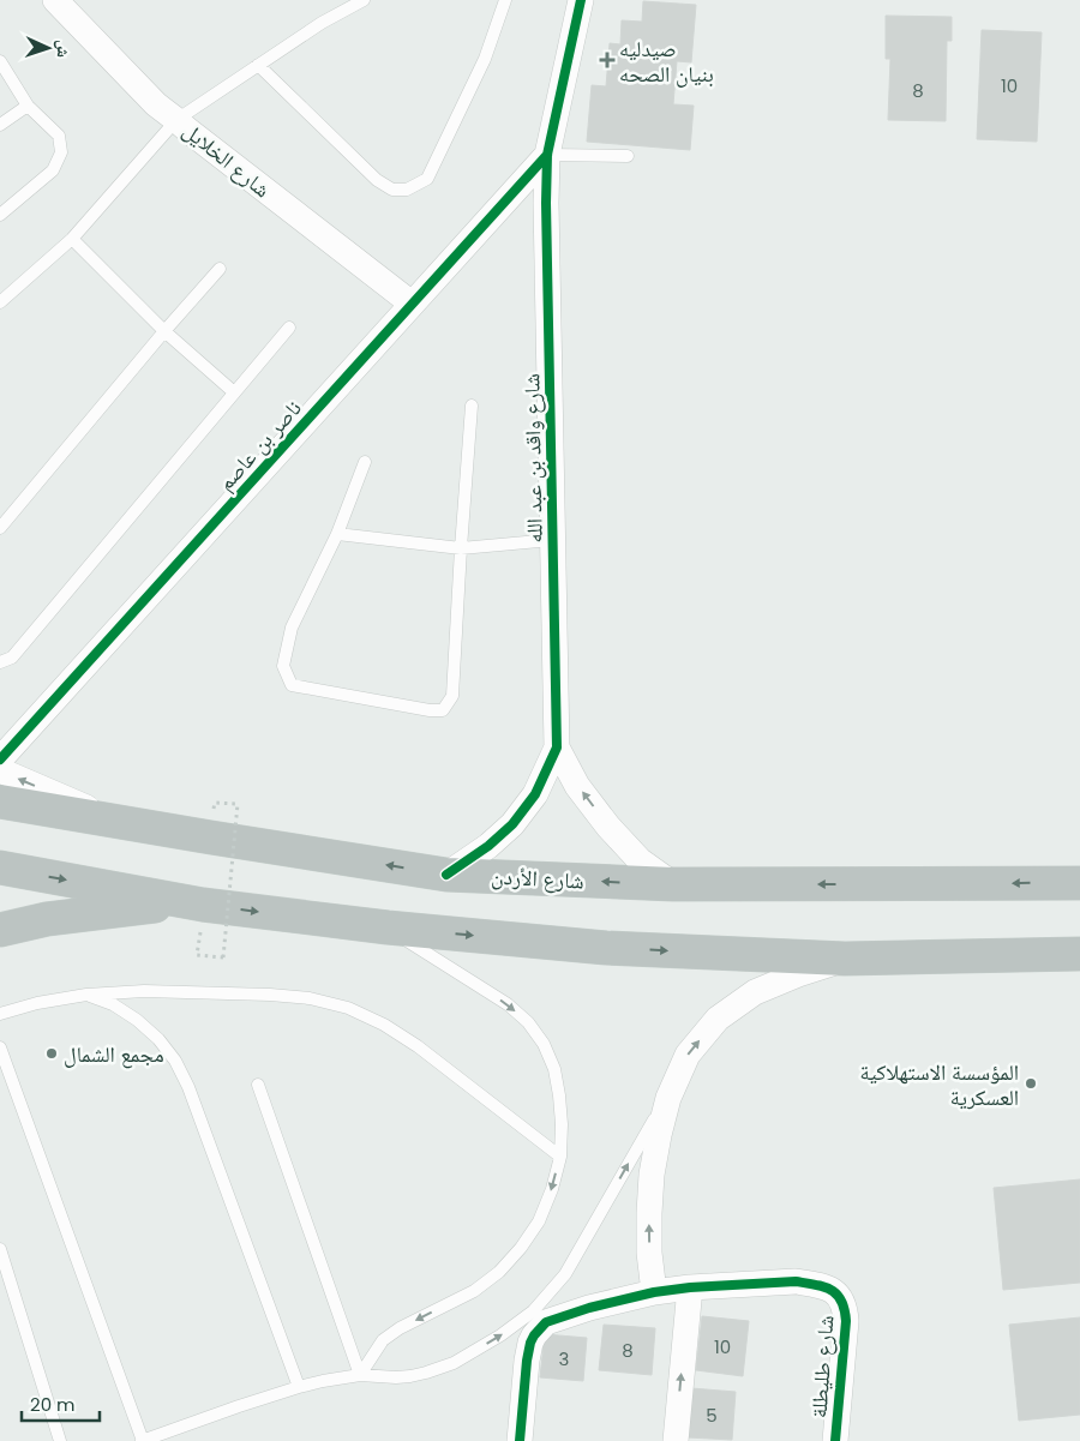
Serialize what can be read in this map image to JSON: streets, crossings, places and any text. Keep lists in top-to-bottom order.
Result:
{
  "streets": {
    "highway": ["شارع الأردن"],
    "street": [
      "شارع الخلايل",
      "ناصر بن عاصم",
      "شارع واقد بن عبد الله",
      "شارع طليطلة"
    ]
  },
  "crossings": [
    ["شارع الخلايل", "ناصر بن عاصم"],
    ["ناصر بن عاصم", "شارع واقد بن عبد الله"],
    ["شارع واقد بن عبد الله", "شارع الأردن"]
  ],
  "places": {
    "health": ["صيدليه بنيان الصحه"],
    "other": ["مجمع الشمال", "المؤسسة الاستهلاكية العسكرية"]
  },
  "house_numbers": [
    "10",
    "8",
    "10",
    "8",
    "3",
    "5"
  ],
  "scale_bar": "20 m",
  "north": "right"
}
